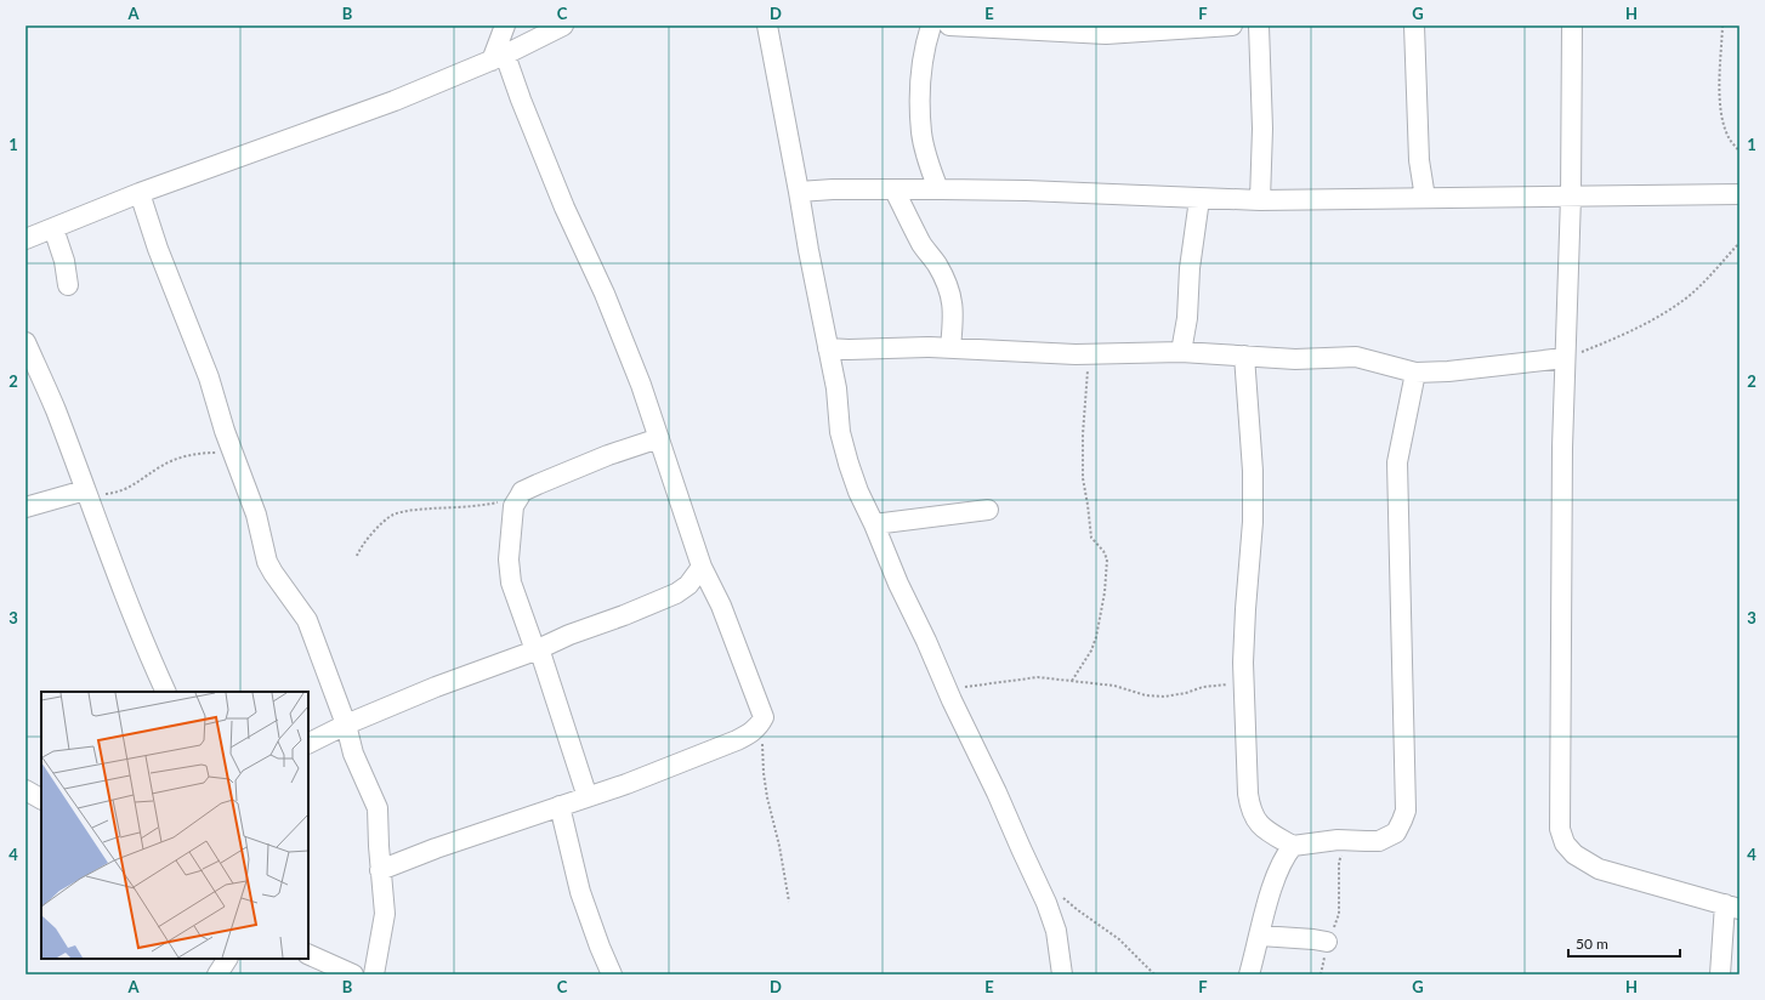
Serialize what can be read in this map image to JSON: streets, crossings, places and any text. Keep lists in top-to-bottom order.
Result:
{
  "scale_bar": "50 m",
  "grid": {
    "columns": [
      "A",
      "B",
      "C",
      "D",
      "E",
      "F",
      "G",
      "H"
    ],
    "rows": [
      "1",
      "2",
      "3",
      "4"
    ]
  }
}
